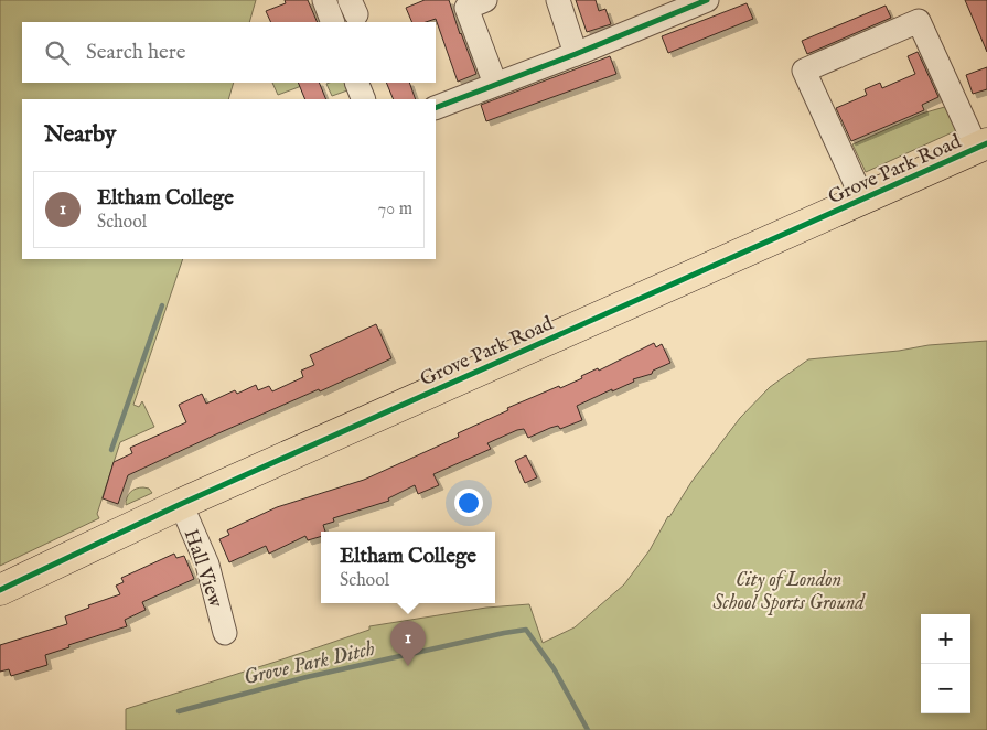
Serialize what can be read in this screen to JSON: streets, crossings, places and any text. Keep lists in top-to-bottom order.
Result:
{
  "streets": {
    "main road": ["Grove Park Road"],
    "street": ["Hall View"]
  },
  "crossings": [
    ["Grove Park Road", "Hall View"]
  ],
  "water": ["Grove Park Ditch"],
  "parks": ["City of London School Sports Ground"],
  "page": {
    "search": "Search here",
    "heading": "Nearby",
    "list": [
      {
        "mark": "1",
        "name": "Eltham College",
        "note": "School",
        "value": "70 m"
      }
    ],
    "popup": ["Eltham College", "School"],
    "map_buttons": ["+", "−"],
    "pins": "1"
  }
}
